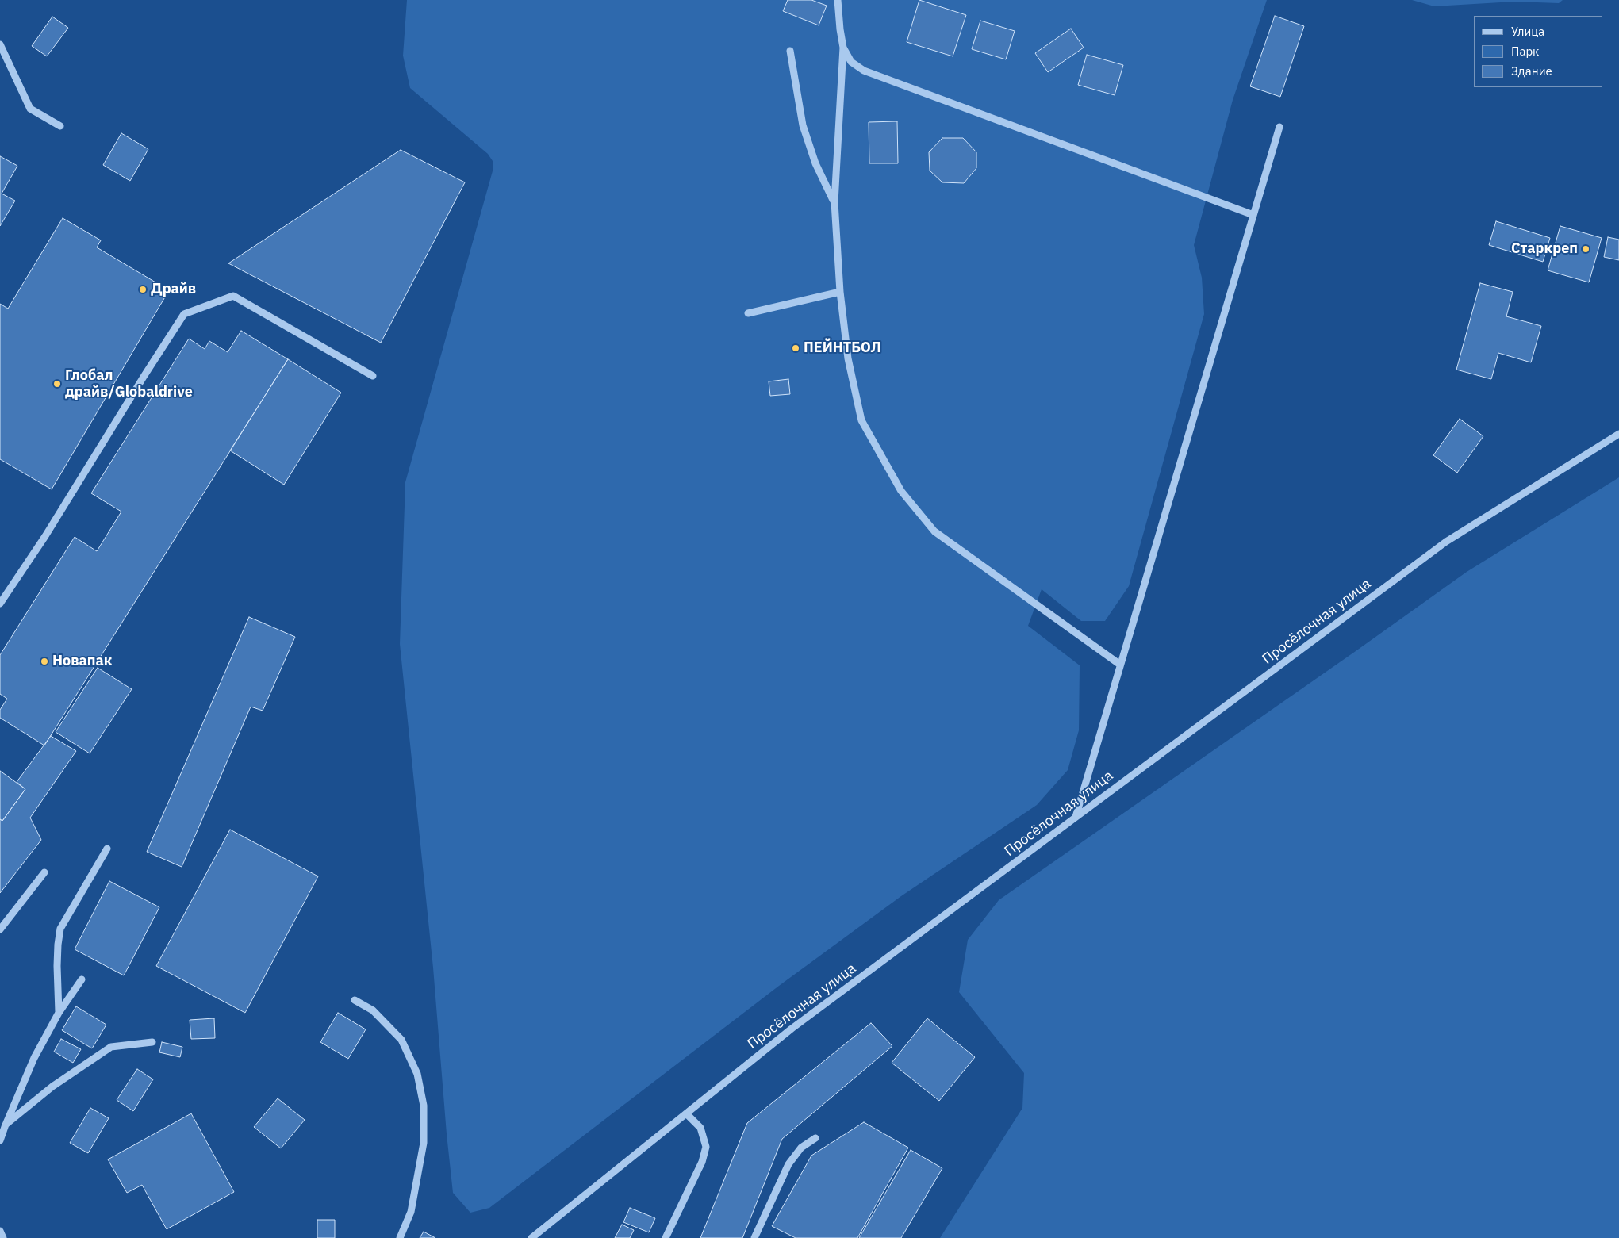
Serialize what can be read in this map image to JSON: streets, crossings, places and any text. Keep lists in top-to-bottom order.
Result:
{
  "streets": {
    "street": ["Просёлочная улица"]
  },
  "places": [
    "Старкреп",
    "Драйв",
    "ПЕЙНТБОЛ",
    "Глобал драйв/Globaldrive",
    "Новапак"
  ],
  "legend": ["Улица", "Парк", "Здание"]
}
